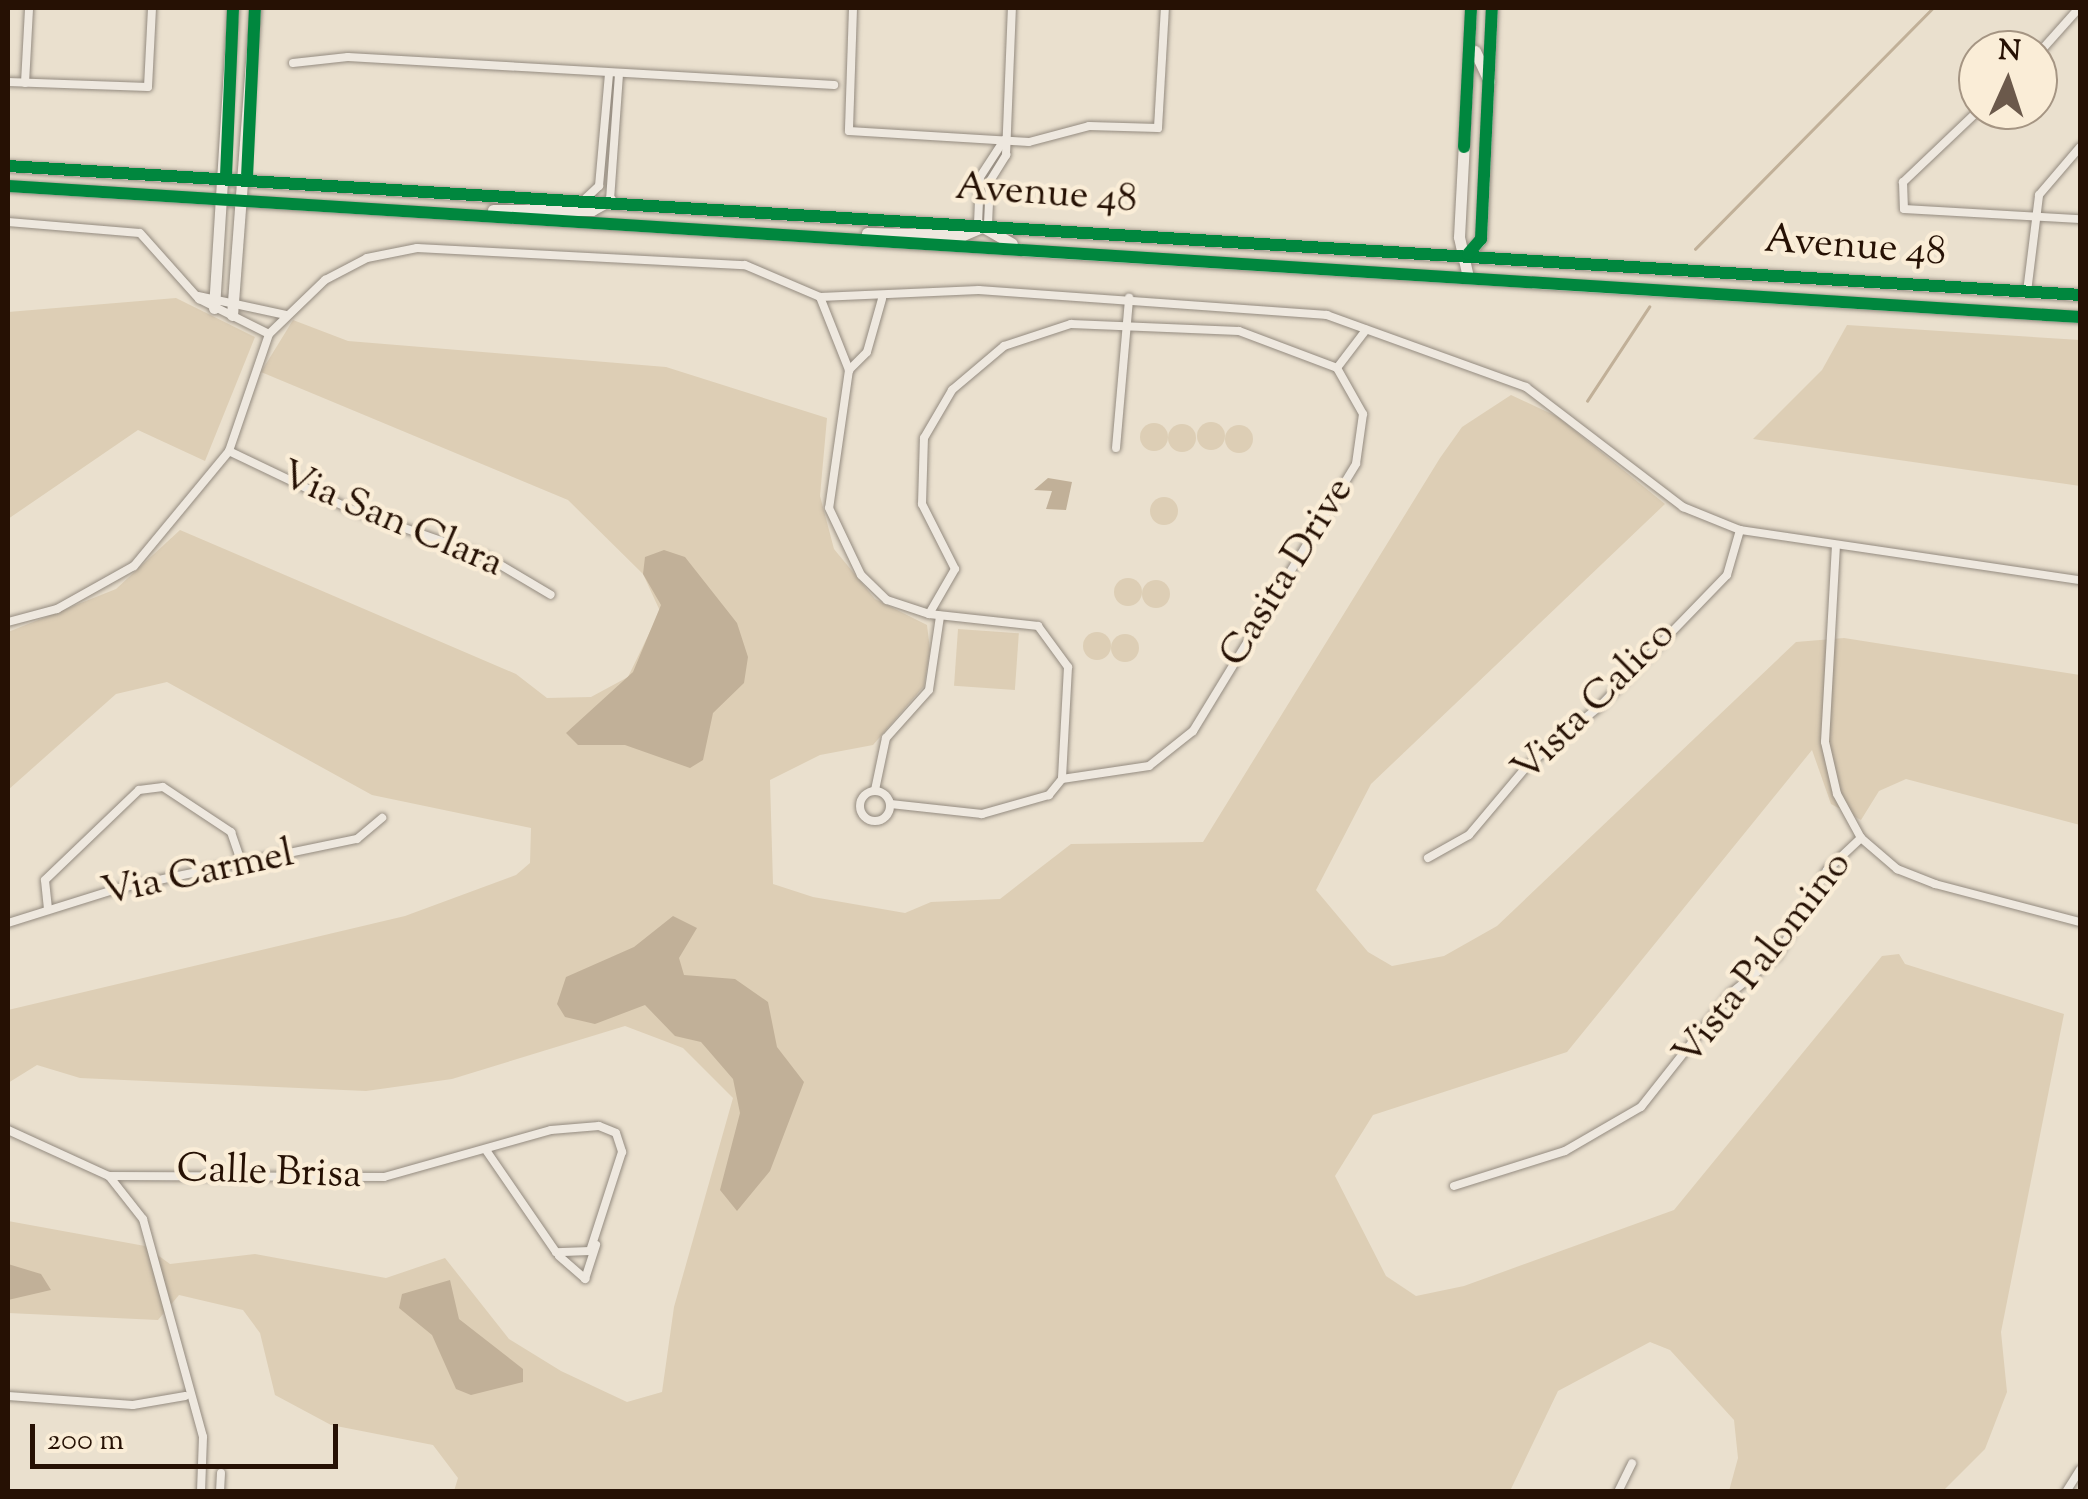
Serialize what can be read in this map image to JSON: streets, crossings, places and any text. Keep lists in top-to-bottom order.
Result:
{
  "streets": {
    "main road": ["Avenue 48"],
    "street": [
      "Via San Clara",
      "Casita Drive",
      "Vista Calico",
      "Via Carmel",
      "Vista Palomino",
      "Calle Brisa"
    ]
  },
  "scale_bar": "200 m",
  "north": "top"
}
